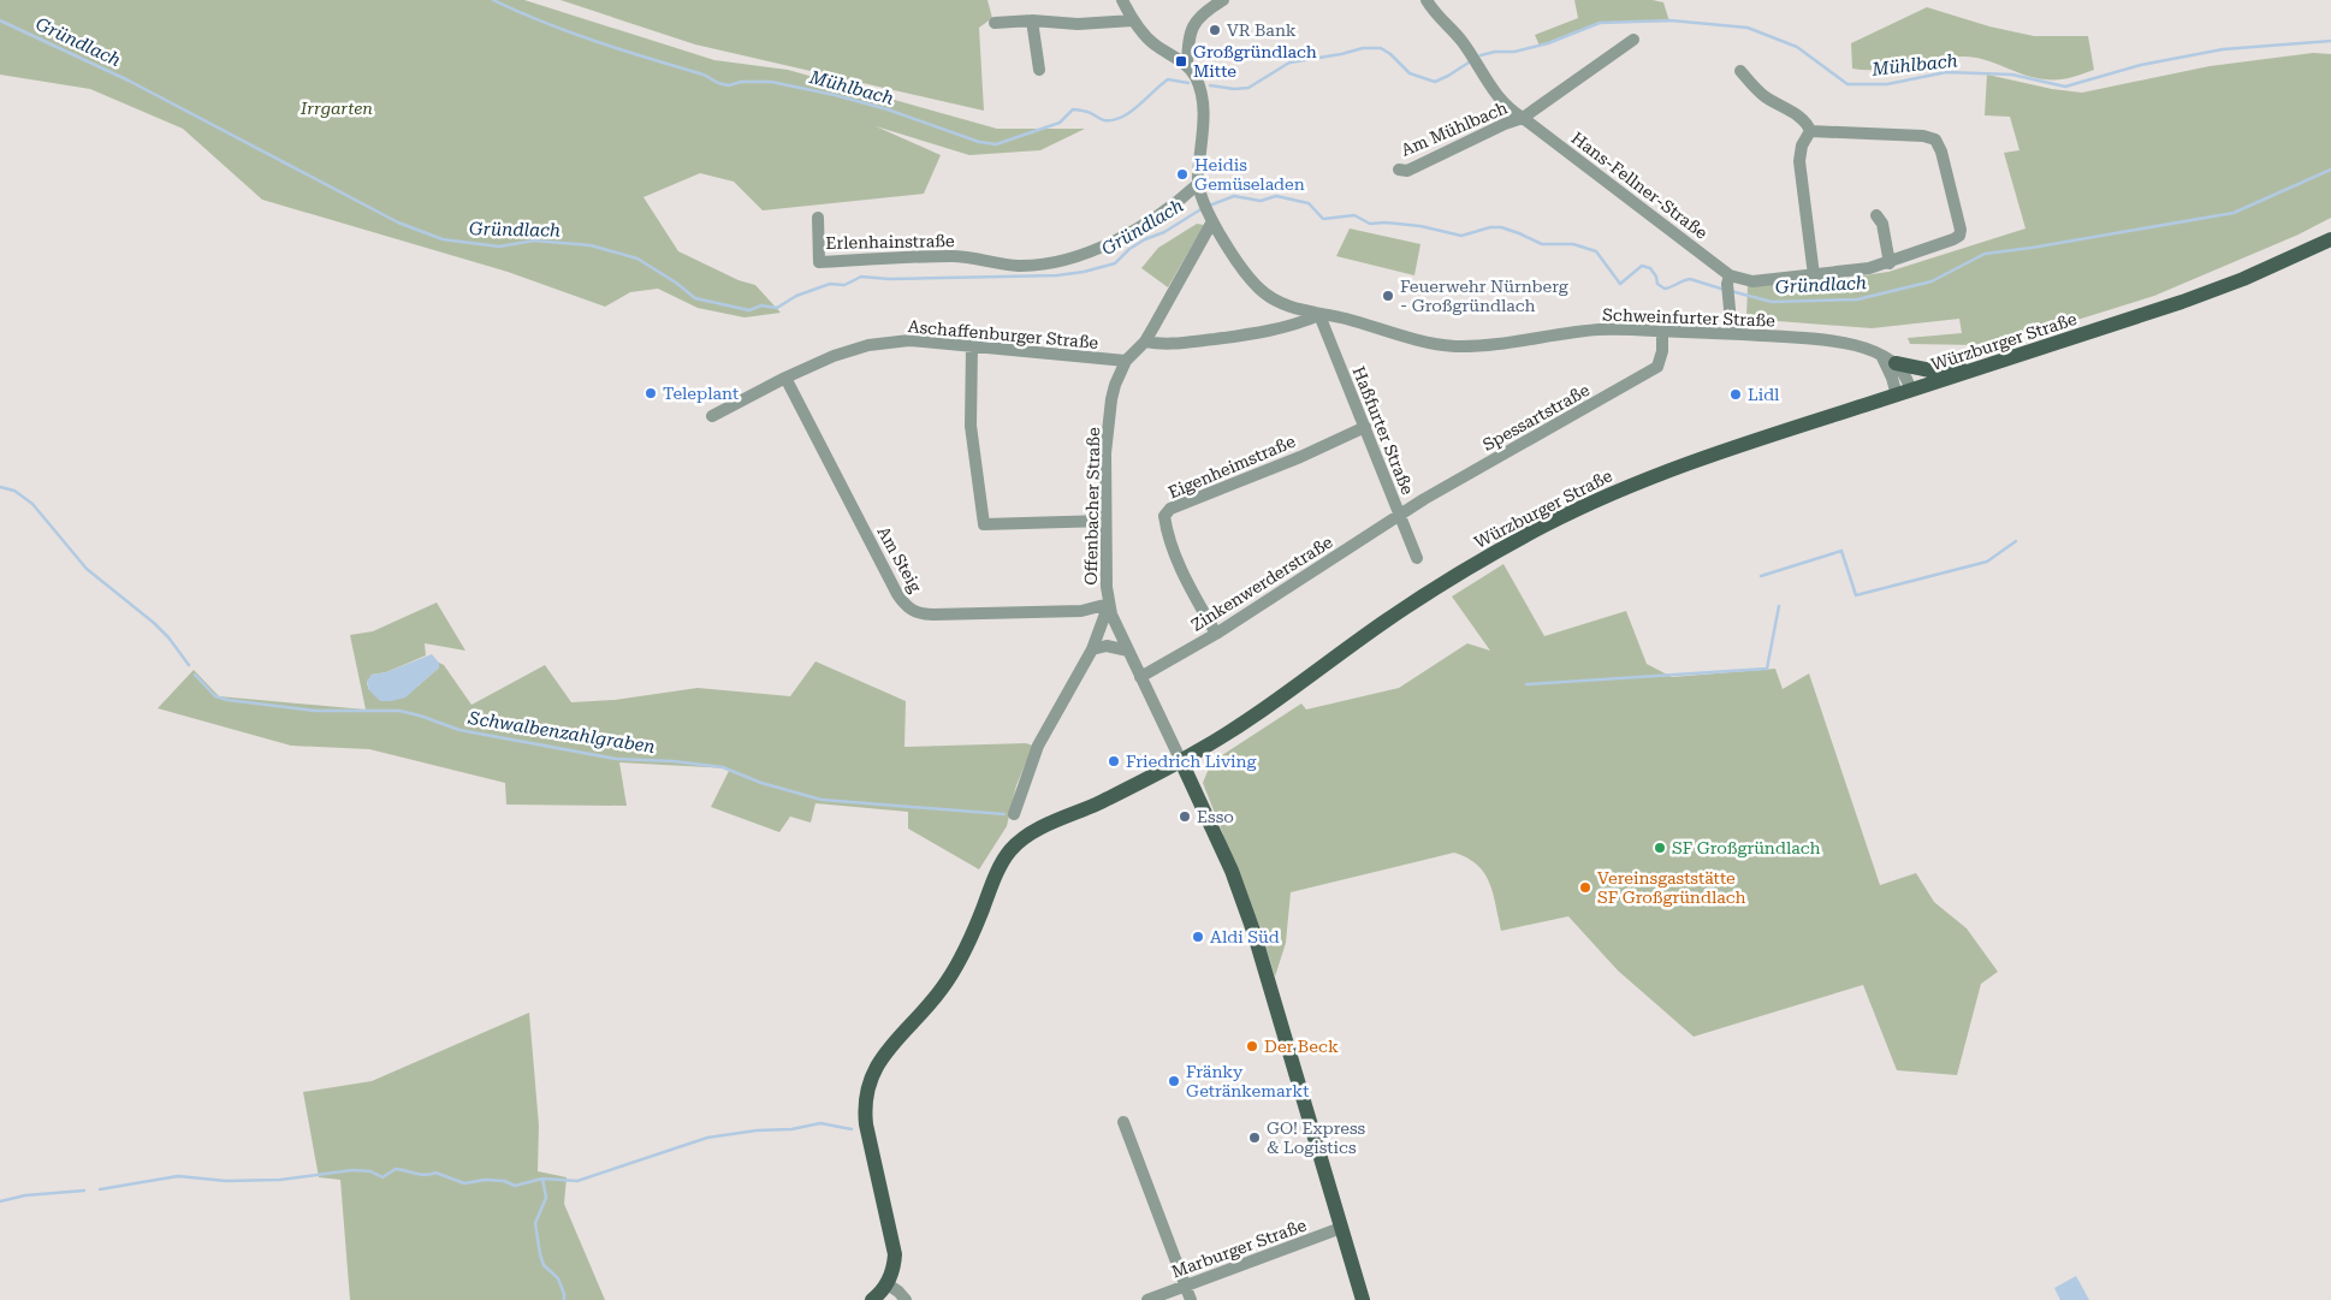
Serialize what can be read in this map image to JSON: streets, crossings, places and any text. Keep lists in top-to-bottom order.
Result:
{
  "streets": {
    "main road": ["Würzburger Straße"],
    "street": [
      "Am Mühlbach",
      "Hans-Fellner-Straße",
      "Erlenhainstraße",
      "Schweinfurter Straße",
      "Aschaffenburger Straße",
      "Spessartstraße",
      "Haßfurter Straße",
      "Eigenheimstraße",
      "Offenbacher Straße",
      "Am Steig",
      "Zinkenwerderstraße",
      "Marburger Straße"
    ]
  },
  "crossings": [
    ["Am Mühlbach", "Hans-Fellner-Straße"],
    ["Erlenhainstraße", "Schweinfurter Straße"],
    ["Schweinfurter Straße", "Spessartstraße"],
    ["Schweinfurter Straße", "Haßfurter Straße"],
    ["Schweinfurter Straße", "Offenbacher Straße"],
    ["Aschaffenburger Straße", "Offenbacher Straße"],
    ["Aschaffenburger Straße", "Am Steig"],
    ["Spessartstraße", "Haßfurter Straße"],
    ["Spessartstraße", "Zinkenwerderstraße"],
    ["Haßfurter Straße", "Eigenheimstraße"],
    ["Haßfurter Straße", "Zinkenwerderstraße"],
    ["Eigenheimstraße", "Zinkenwerderstraße"],
    ["Offenbacher Straße", "Am Steig"]
  ],
  "water": ["Gründlach", "Mühlbach", "Schwalbenzahlgraben"],
  "parks": ["Irrgarten"],
  "places": {
    "other": [
      "VR Bank",
      "Heidis Gemüseladen",
      "Feuerwehr Nürnberg - Großgründlach",
      "Teleplant",
      "Lidl",
      "Friedrich Living",
      "Esso",
      "SF Großgründlach",
      "Vereinsgaststätte SF Großgründlach",
      "Aldi Süd",
      "Der Beck",
      "Fränky Getränkemarkt",
      "GO! Express & Logistics"
    ],
    "transit": ["Großgründlach Mitte"]
  }
}
